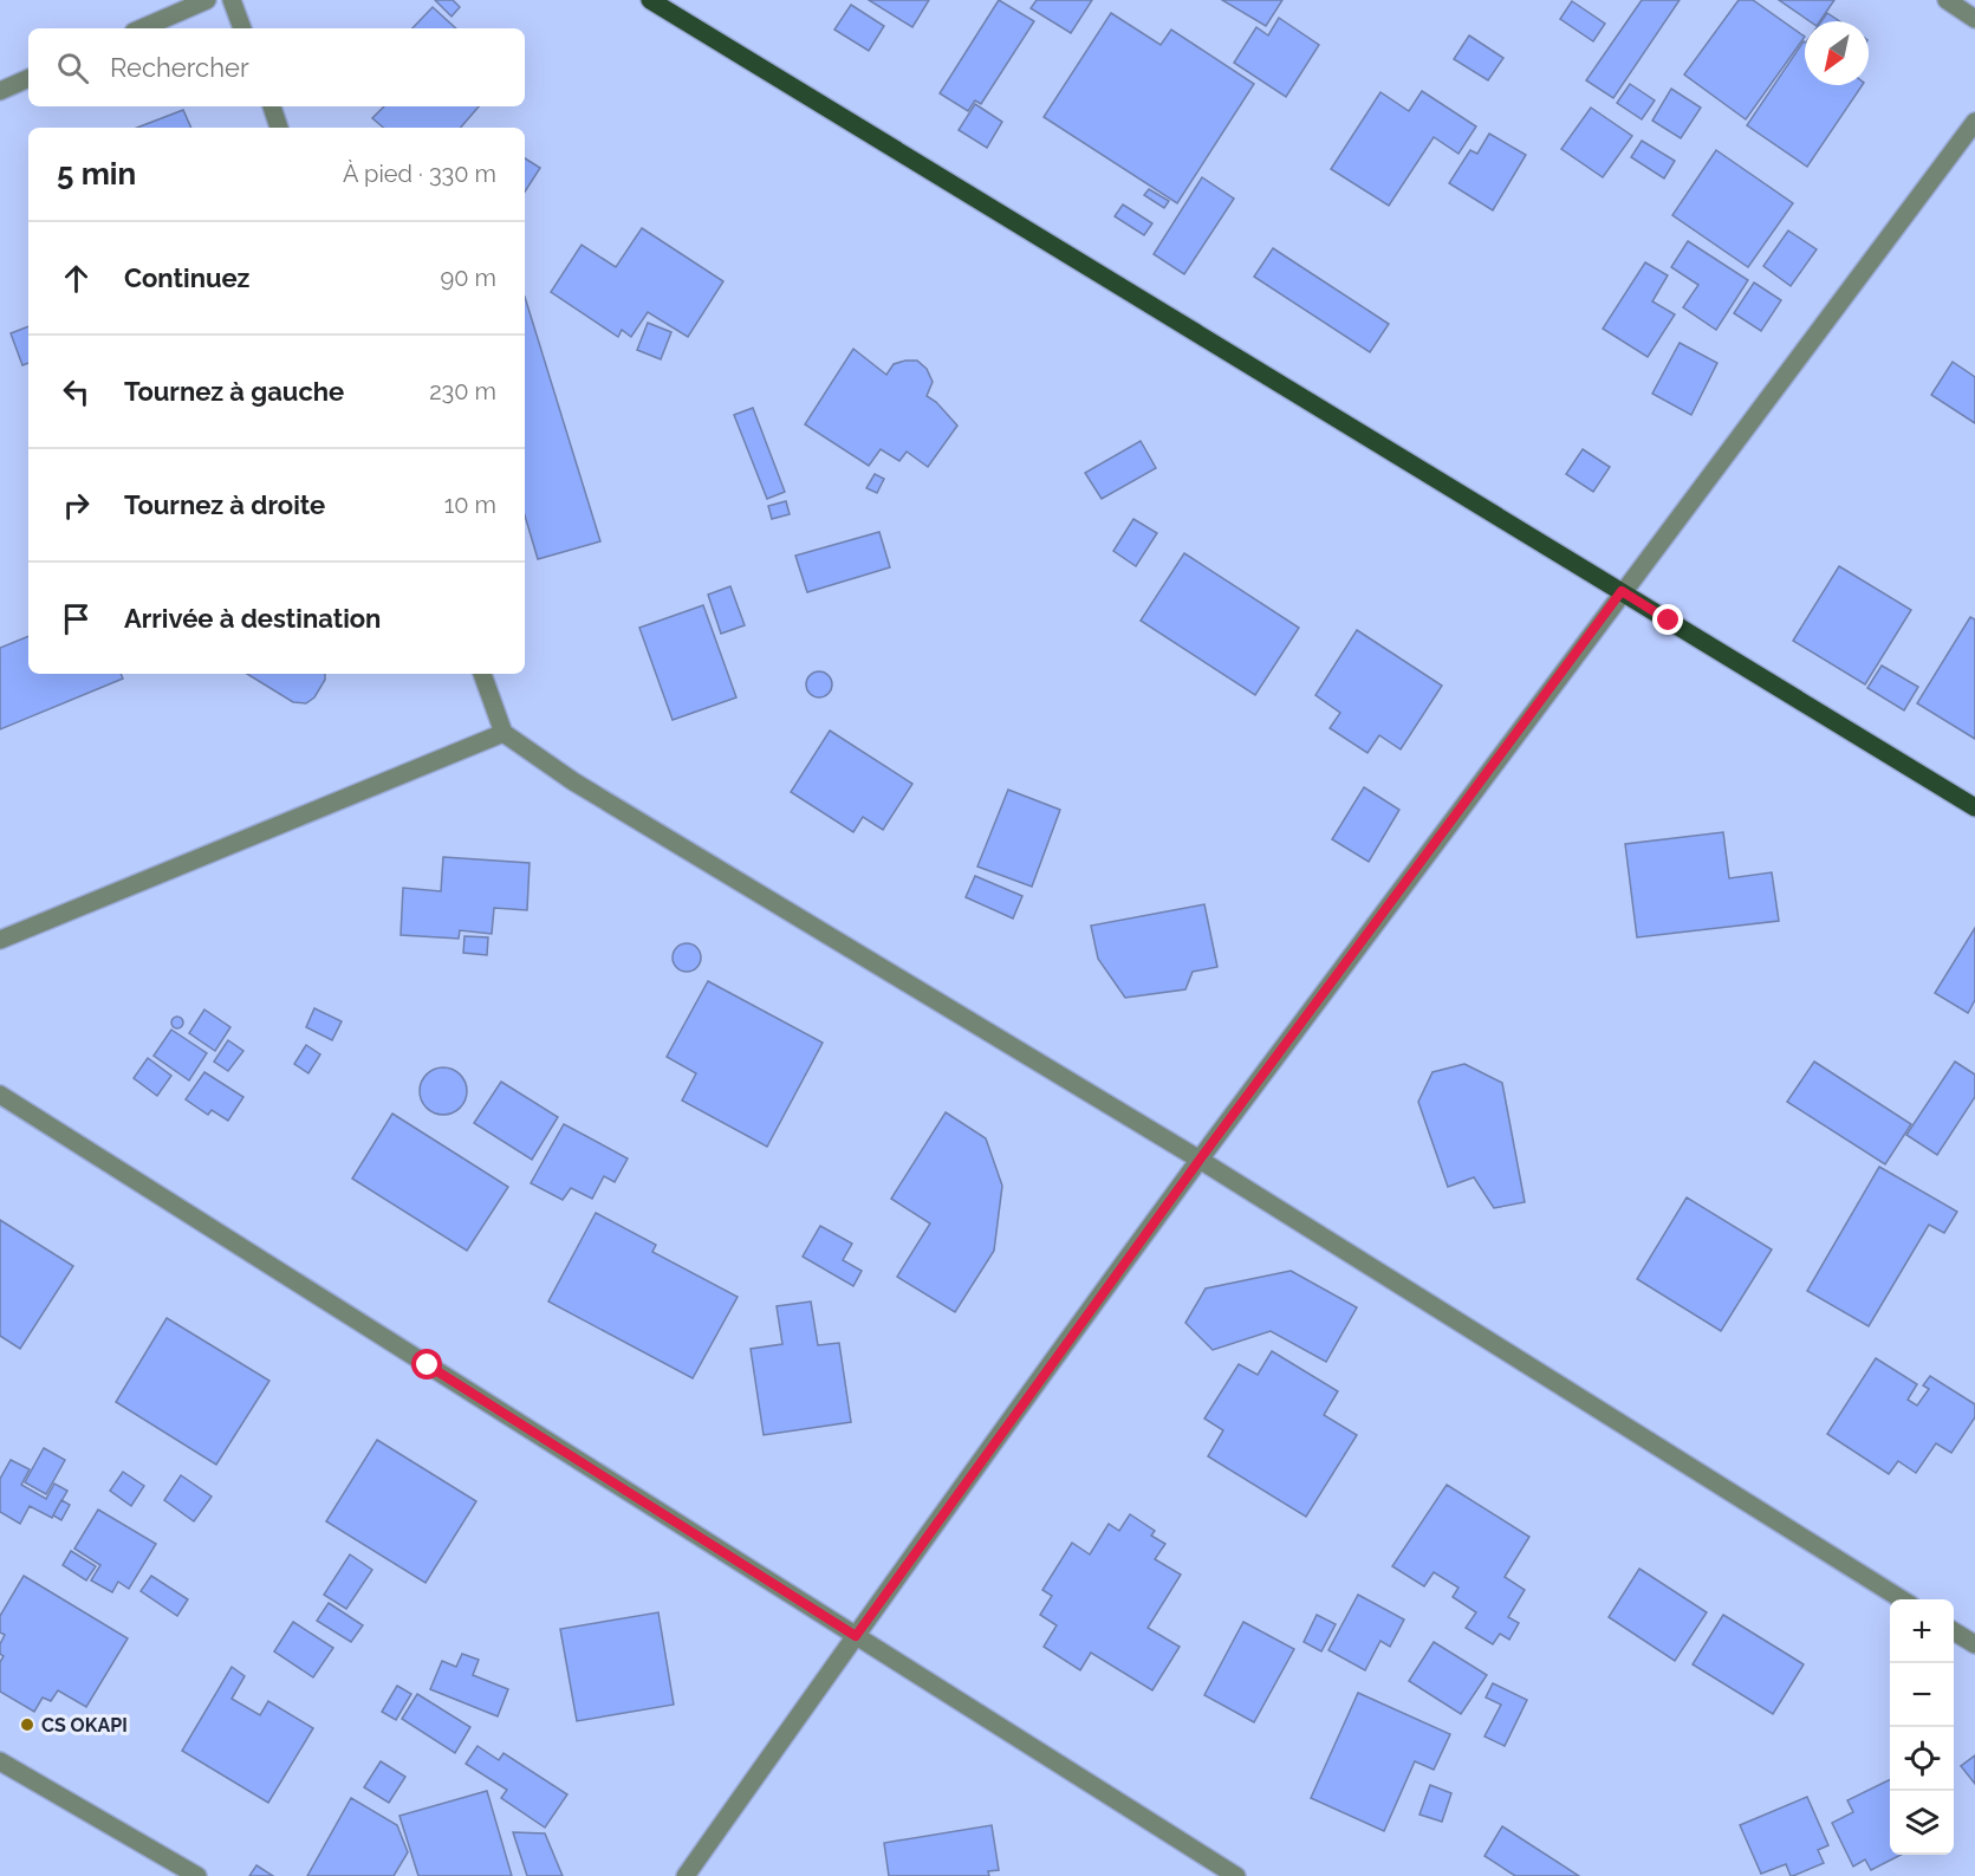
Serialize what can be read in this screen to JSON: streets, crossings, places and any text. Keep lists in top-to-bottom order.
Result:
{
  "places": ["CS OKAPI"],
  "north": "bottom left",
  "page": {
    "search": "Rechercher",
    "heading": ["5 min", "À pied · 330 m"],
    "list": [
      ["Continuez", "90 m"],
      ["Tournez à gauche", "230 m"],
      ["Tournez à droite", "10 m"],
      "Arrivée à destination"
    ],
    "map_buttons": ["+", "−"]
  }
}
